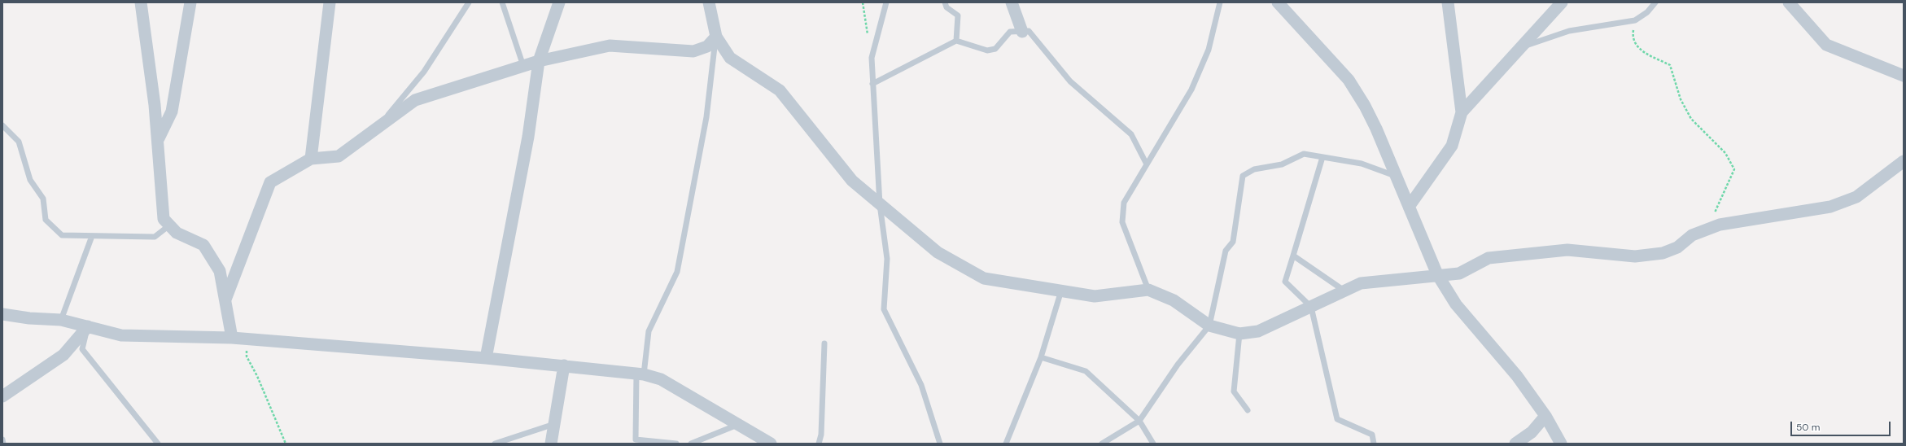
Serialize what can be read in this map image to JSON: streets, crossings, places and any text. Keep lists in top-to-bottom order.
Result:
{
  "scale_bar": "50 m"
}
